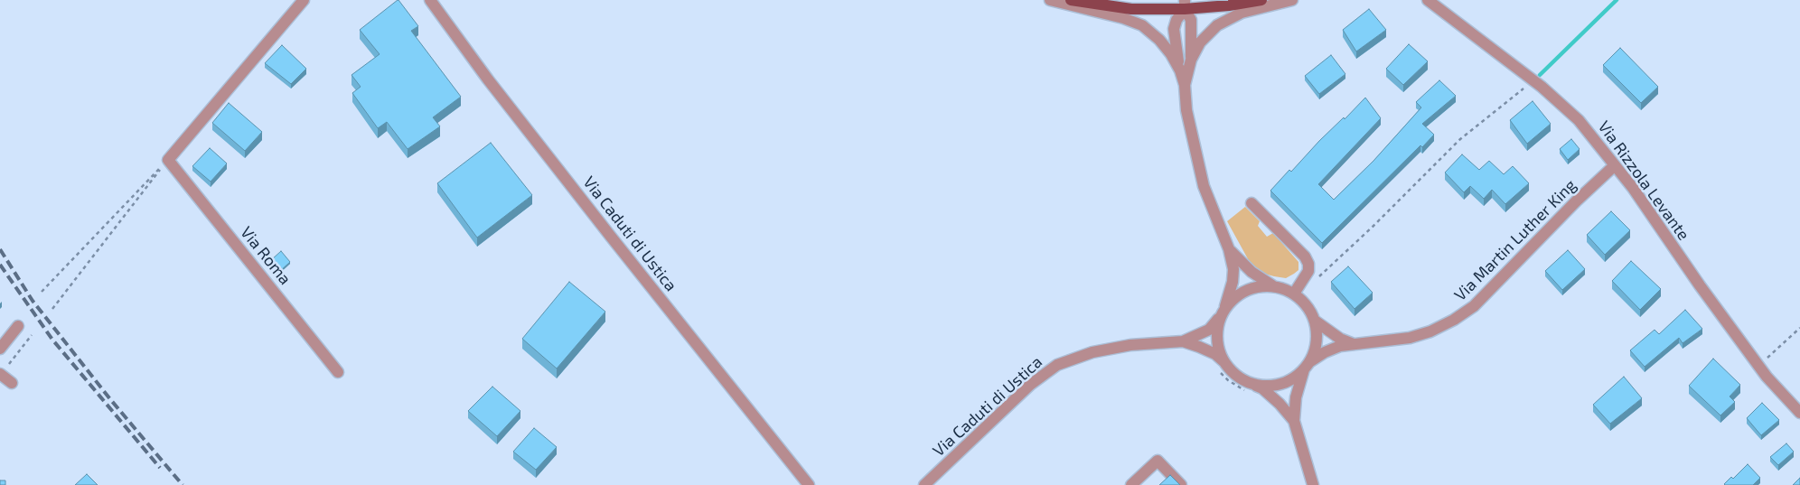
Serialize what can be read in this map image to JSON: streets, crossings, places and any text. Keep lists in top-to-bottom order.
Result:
{
  "streets": {
    "street": [
      "Via Rizzola Levante",
      "Via Caduti di Ustica",
      "Via Martin Luther King",
      "Via Roma"
    ]
  },
  "crossings": [
    ["Via Rizzola Levante", "Via Martin Luther King"],
    ["Via Caduti di Ustica", "Via Martin Luther King"]
  ]
}
